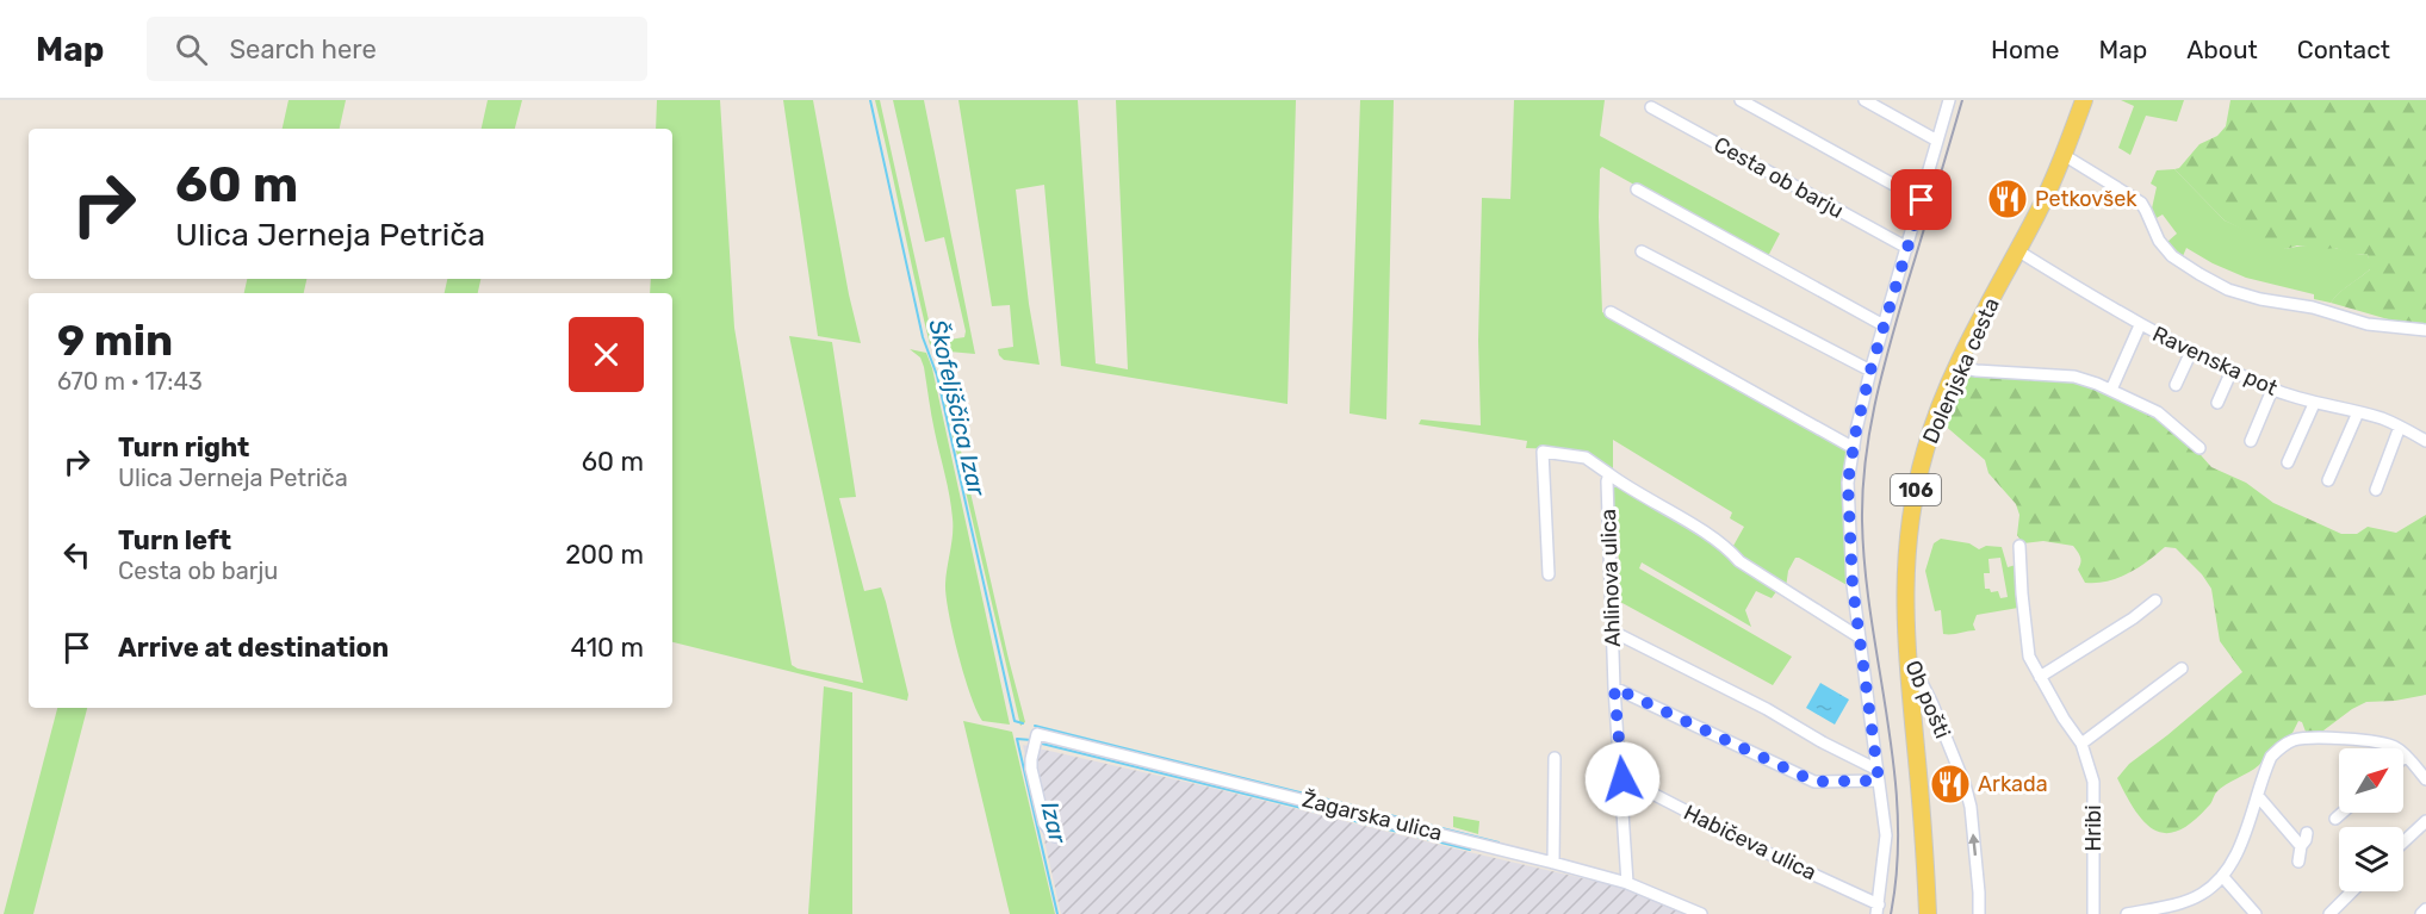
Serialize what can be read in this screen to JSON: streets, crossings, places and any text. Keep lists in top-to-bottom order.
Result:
{
  "streets": {
    "main road": ["Dolenjska cesta", "106"],
    "street": [
      "Cesta ob barju",
      "Ravenska pot",
      "Ahlinova ulica",
      "Ob pošti",
      "Žagarska ulica",
      "Hribi",
      "Habičeva ulica"
    ]
  },
  "crossings": [
    ["Ravenska pot", "Dolenjska cesta"],
    ["Dolenjska cesta", "Ob pošti"],
    ["Ahlinova ulica", "Žagarska ulica"],
    ["Ahlinova ulica", "Habičeva ulica"]
  ],
  "water": ["Škofeljščica Izar", "Izar"],
  "places": {
    "restaurant": ["Petkovšek", "Arkada"]
  },
  "north": "top right",
  "page": {
    "header": "Map",
    "search": "Search here",
    "nav": [
      "Home",
      "Map",
      "About",
      "Contact"
    ],
    "turn": ["60 m", "Ulica Jerneja Petriča"],
    "heading": ["9 min", "670 m · 17:43"],
    "list": [
      {
        "name": "Turn right",
        "note": "Ulica Jerneja Petriča",
        "value": "60 m"
      },
      {
        "name": "Turn left",
        "note": "Cesta ob barju",
        "value": "200 m"
      },
      {
        "name": "Arrive at destination",
        "value": "410 m"
      }
    ]
  }
}
